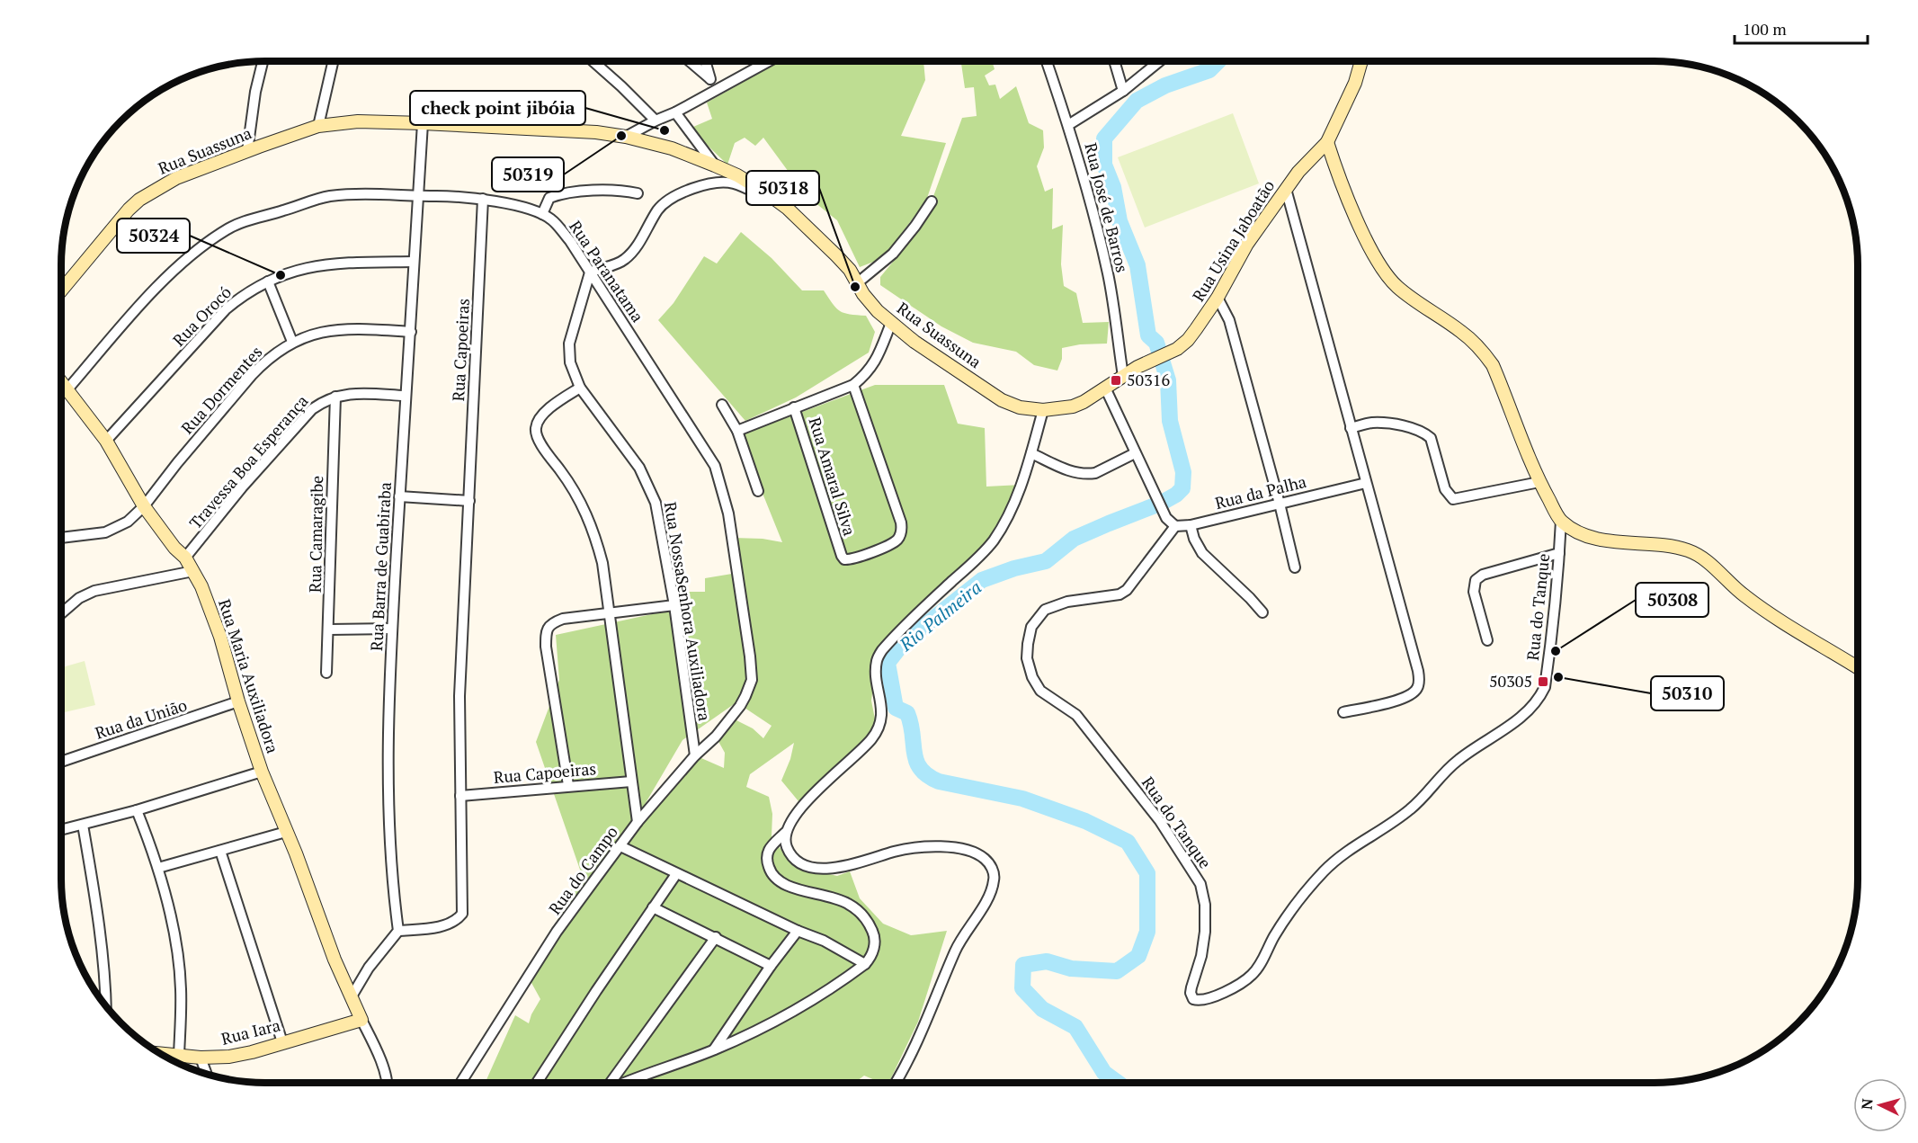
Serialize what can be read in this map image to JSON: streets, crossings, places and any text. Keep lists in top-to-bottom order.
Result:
{
  "streets": {
    "street": [
      "Rua Suassuna",
      "Rua José de Barros",
      "Rua Usina Jaboatão",
      "Rua Paranatama",
      "Rua Orocó",
      "Rua Capoeiras",
      "Rua Dormentes",
      "Travessa Boa Esperança",
      "Rua Amaral Silva",
      "Rua da Palha",
      "Rua Camaragibe",
      "Rua Barra de Guabiraba",
      "Rua do Tanque",
      "Rua NossaSenhora Auxiliadora",
      "Rua Maria Auxiliadora",
      "Rua da União",
      "Rua do Campo",
      "Rua Iara"
    ]
  },
  "crossings": [
    ["Rua Suassuna", "Rua José de Barros"],
    ["Rua Suassuna", "Rua Usina Jaboatão"],
    ["Rua Suassuna", "Rua Barra de Guabiraba"],
    ["Rua Paranatama", "Rua Capoeiras"],
    ["Rua Paranatama", "Rua Barra de Guabiraba"],
    ["Rua Paranatama", "Rua NossaSenhora Auxiliadora"],
    ["Rua Paranatama", "Rua Maria Auxiliadora"],
    ["Rua Paranatama", "Rua do Campo"],
    ["Rua Orocó", "Rua Barra de Guabiraba"],
    ["Rua Orocó", "Rua Maria Auxiliadora"],
    ["Rua Capoeiras", "Rua Barra de Guabiraba"],
    ["Rua Dormentes", "Rua Barra de Guabiraba"],
    ["Rua Dormentes", "Rua Maria Auxiliadora"],
    ["Travessa Boa Esperança", "Rua Camaragibe"],
    ["Travessa Boa Esperança", "Rua Barra de Guabiraba"],
    ["Travessa Boa Esperança", "Rua Maria Auxiliadora"],
    ["Rua da Palha", "Rua do Tanque"],
    ["Rua NossaSenhora Auxiliadora", "Rua do Campo"],
    ["Rua Maria Auxiliadora", "Rua da União"],
    ["Rua Maria Auxiliadora", "Rua Iara"]
  ],
  "water": ["Rio Palmeira"],
  "places": {
    "other": [
      "check point jibóia",
      "50319",
      "50324",
      "50318",
      "50308",
      "50310"
    ],
    "transit": ["50316", "50305"]
  },
  "scale_bar": "100 m",
  "north": "left"
}
